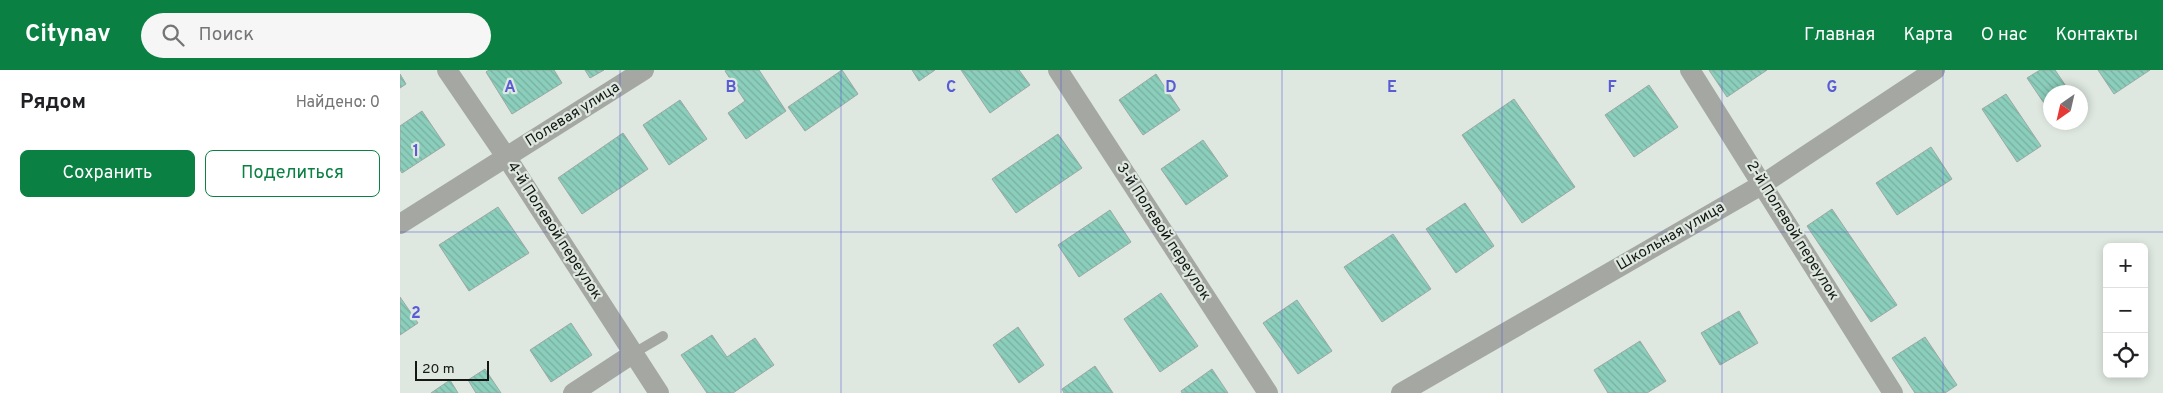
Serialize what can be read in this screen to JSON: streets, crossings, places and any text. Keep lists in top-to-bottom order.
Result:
{
  "streets": {
    "street": [
      "Полевая улица",
      "4-й Полевой переулок",
      "2-й Полевой переулок",
      "3-й Полевой переулок",
      "Школьная улица"
    ]
  },
  "crossings": [
    ["Полевая улица", "4-й Полевой переулок"],
    ["2-й Полевой переулок", "Школьная улица"]
  ],
  "scale_bar": "20 m",
  "north": "bottom left",
  "page": {
    "header": "Citynav",
    "search": "Поиск",
    "nav": [
      "Главная",
      "Карта",
      "О нас",
      "Контакты"
    ],
    "heading": ["Рядом", "Найдено: 0"],
    "buttons": ["Сохранить", "Поделиться"],
    "map_buttons": ["+", "−"],
    "scale": "20 m"
  },
  "grid": {
    "columns": [
      "A",
      "B",
      "C",
      "D",
      "E",
      "F",
      "G"
    ],
    "rows": ["1", "2"]
  }
}
